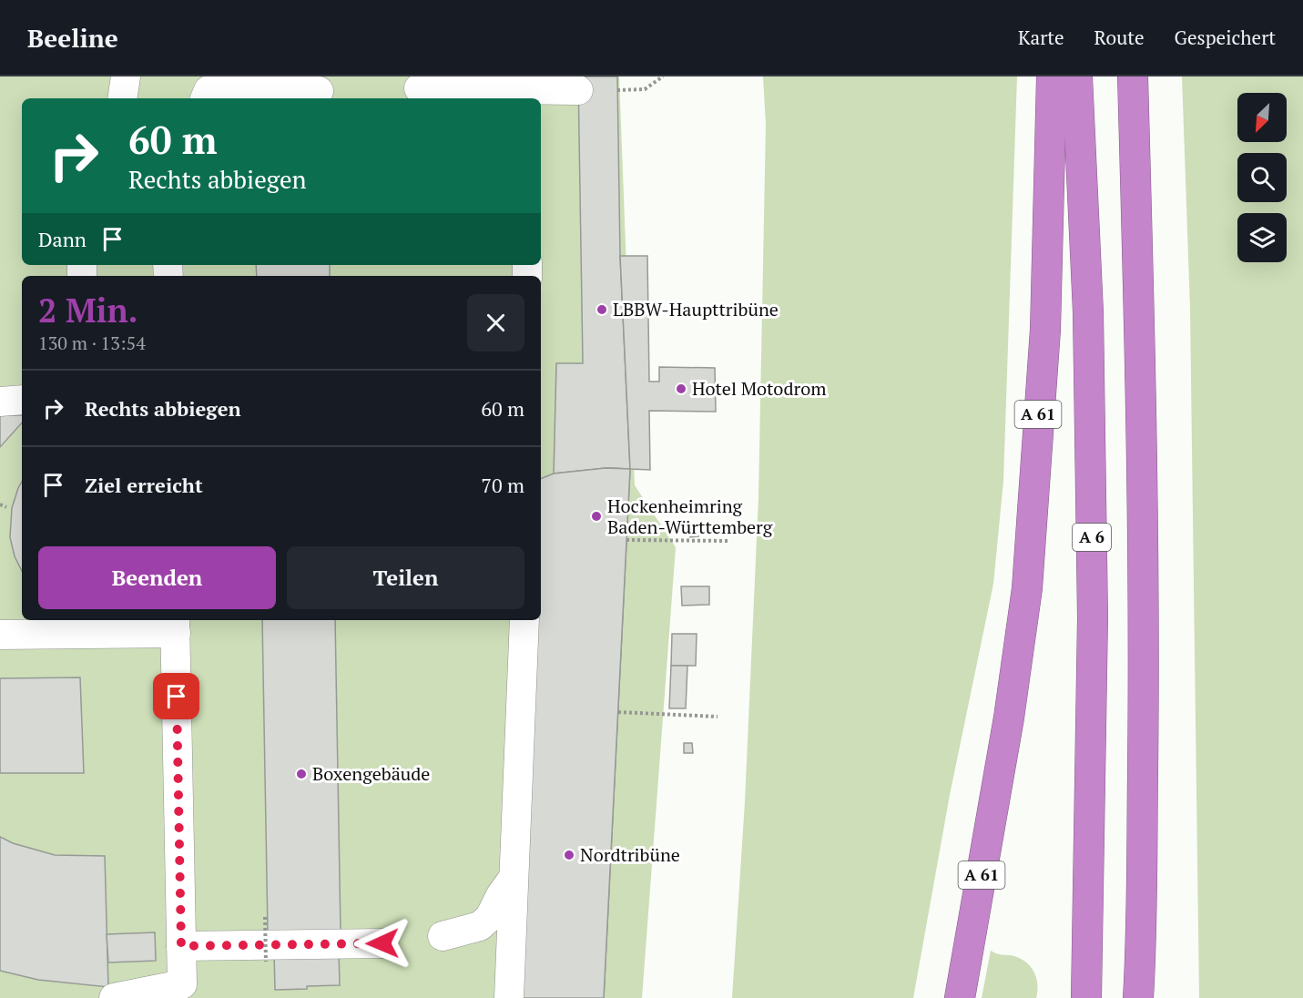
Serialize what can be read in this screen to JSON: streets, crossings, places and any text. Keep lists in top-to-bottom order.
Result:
{
  "streets": {
    "highway": ["A 61", "A 6"]
  },
  "places": [
    "LBBW-Haupttribüne",
    "Hotel Motodrom",
    "Hockenheimring Baden-Württemberg",
    "Boxengebäude",
    "Nordtribüne"
  ],
  "north": "bottom left",
  "page": {
    "header": "Beeline",
    "nav": ["Karte", "Route", "Gespeichert"],
    "turn": ["60 m", "Rechts abbiegen"],
    "then": "Dann",
    "heading": ["2 Min.", "130 m · 13:54"],
    "list": [
      {
        "name": "Rechts abbiegen",
        "value": "60 m"
      },
      {
        "name": "Ziel erreicht",
        "value": "70 m"
      }
    ],
    "buttons": ["Beenden", "Teilen"]
  }
}
